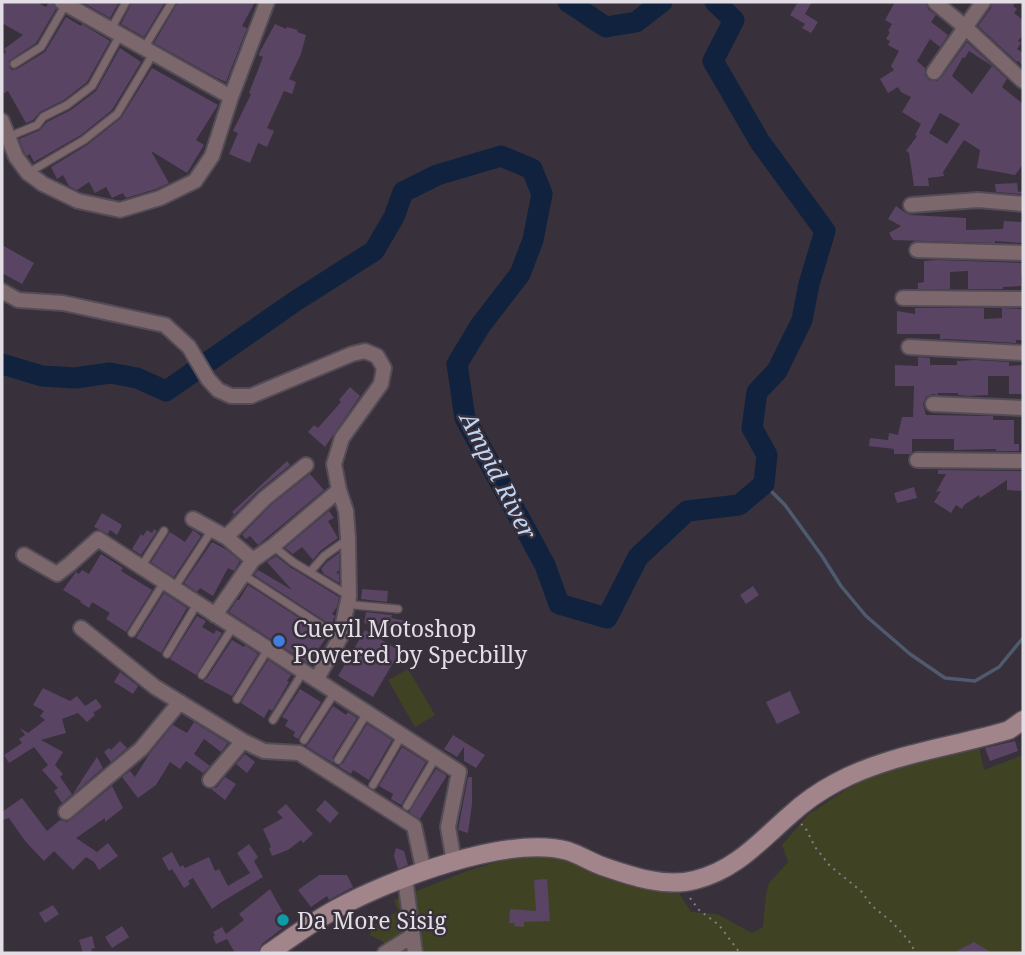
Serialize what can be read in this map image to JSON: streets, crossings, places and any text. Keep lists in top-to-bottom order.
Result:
{
  "water": ["Ampid River"],
  "places": ["Cuevil Motoshop Powered by Specbilly", "Da More Sisig"]
}
